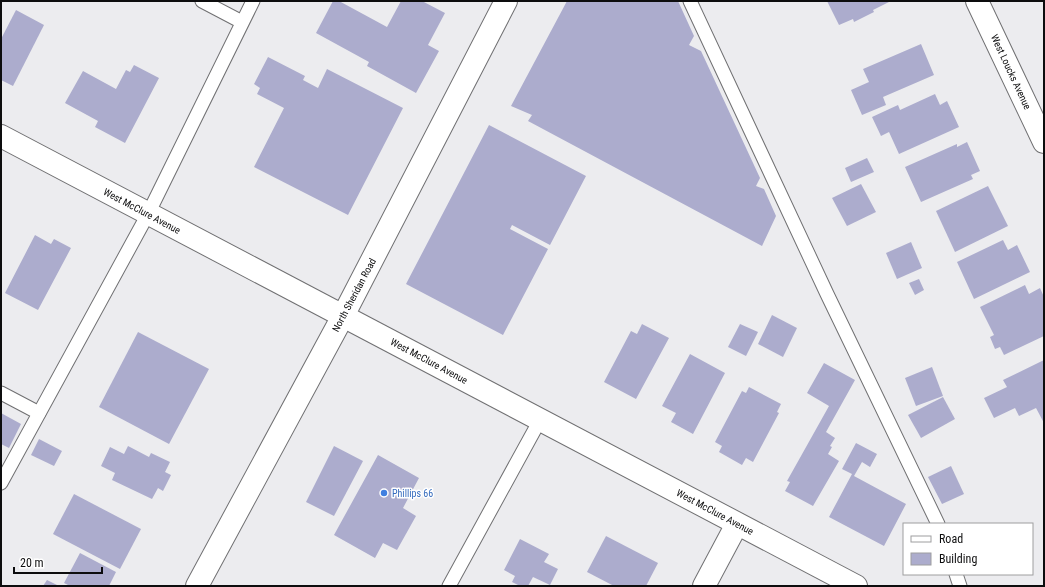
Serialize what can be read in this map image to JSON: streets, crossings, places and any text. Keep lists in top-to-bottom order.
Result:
{
  "streets": {
    "street": ["West Loucks Avenue", "West McClure Avenue", "North Sheridan Road"]
  },
  "crossings": [
    ["West McClure Avenue", "North Sheridan Road"]
  ],
  "places": ["Phillips 66"],
  "legend": ["Road", "Building"],
  "scale_bar": "20 m"
}
